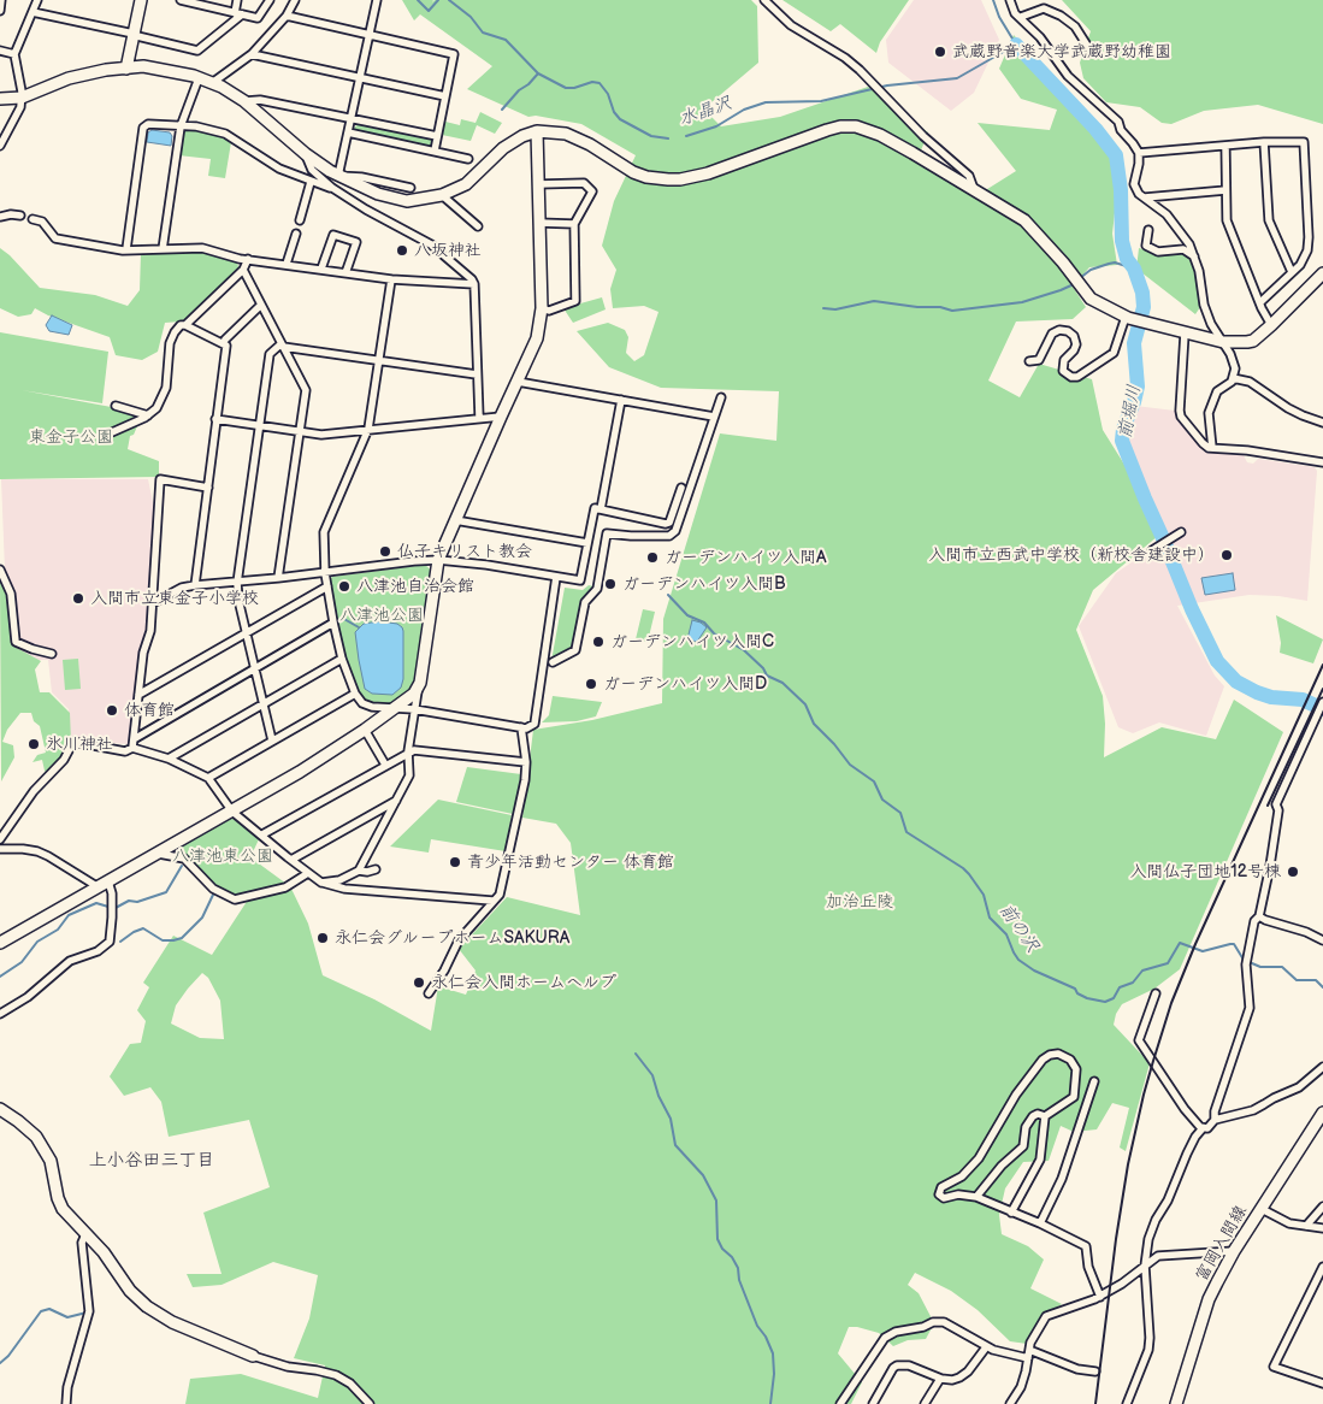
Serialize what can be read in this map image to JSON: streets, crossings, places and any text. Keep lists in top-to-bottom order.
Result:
{
  "streets": {
    "street": ["富岡入間線"]
  },
  "districts": ["上小谷田三丁目"],
  "water": ["水晶沢", "前堀川", "前の沢"],
  "parks": [
    "東金子公園",
    "八津池公園",
    "八津池東公園",
    "加治丘陵"
  ],
  "places": [
    "武蔵野音楽大学武蔵野幼稚園",
    "八坂神社",
    "仏子キリスト教会",
    "入間市立西武中学校（新校舎建設中）",
    "ガーデンハイツ入間A",
    "ガーデンハイツ入間B",
    "八津池自治会館",
    "入間市立東金子小学校",
    "ガーデンハイツ入間C",
    "ガーデンハイツ入間D",
    "体育館",
    "氷川神社",
    "青少年活動センター 体育館",
    "入間仏子団地12号棟",
    "永仁会グループホームSAKURA",
    "永仁会入間ホームヘルプ"
  ]
}
